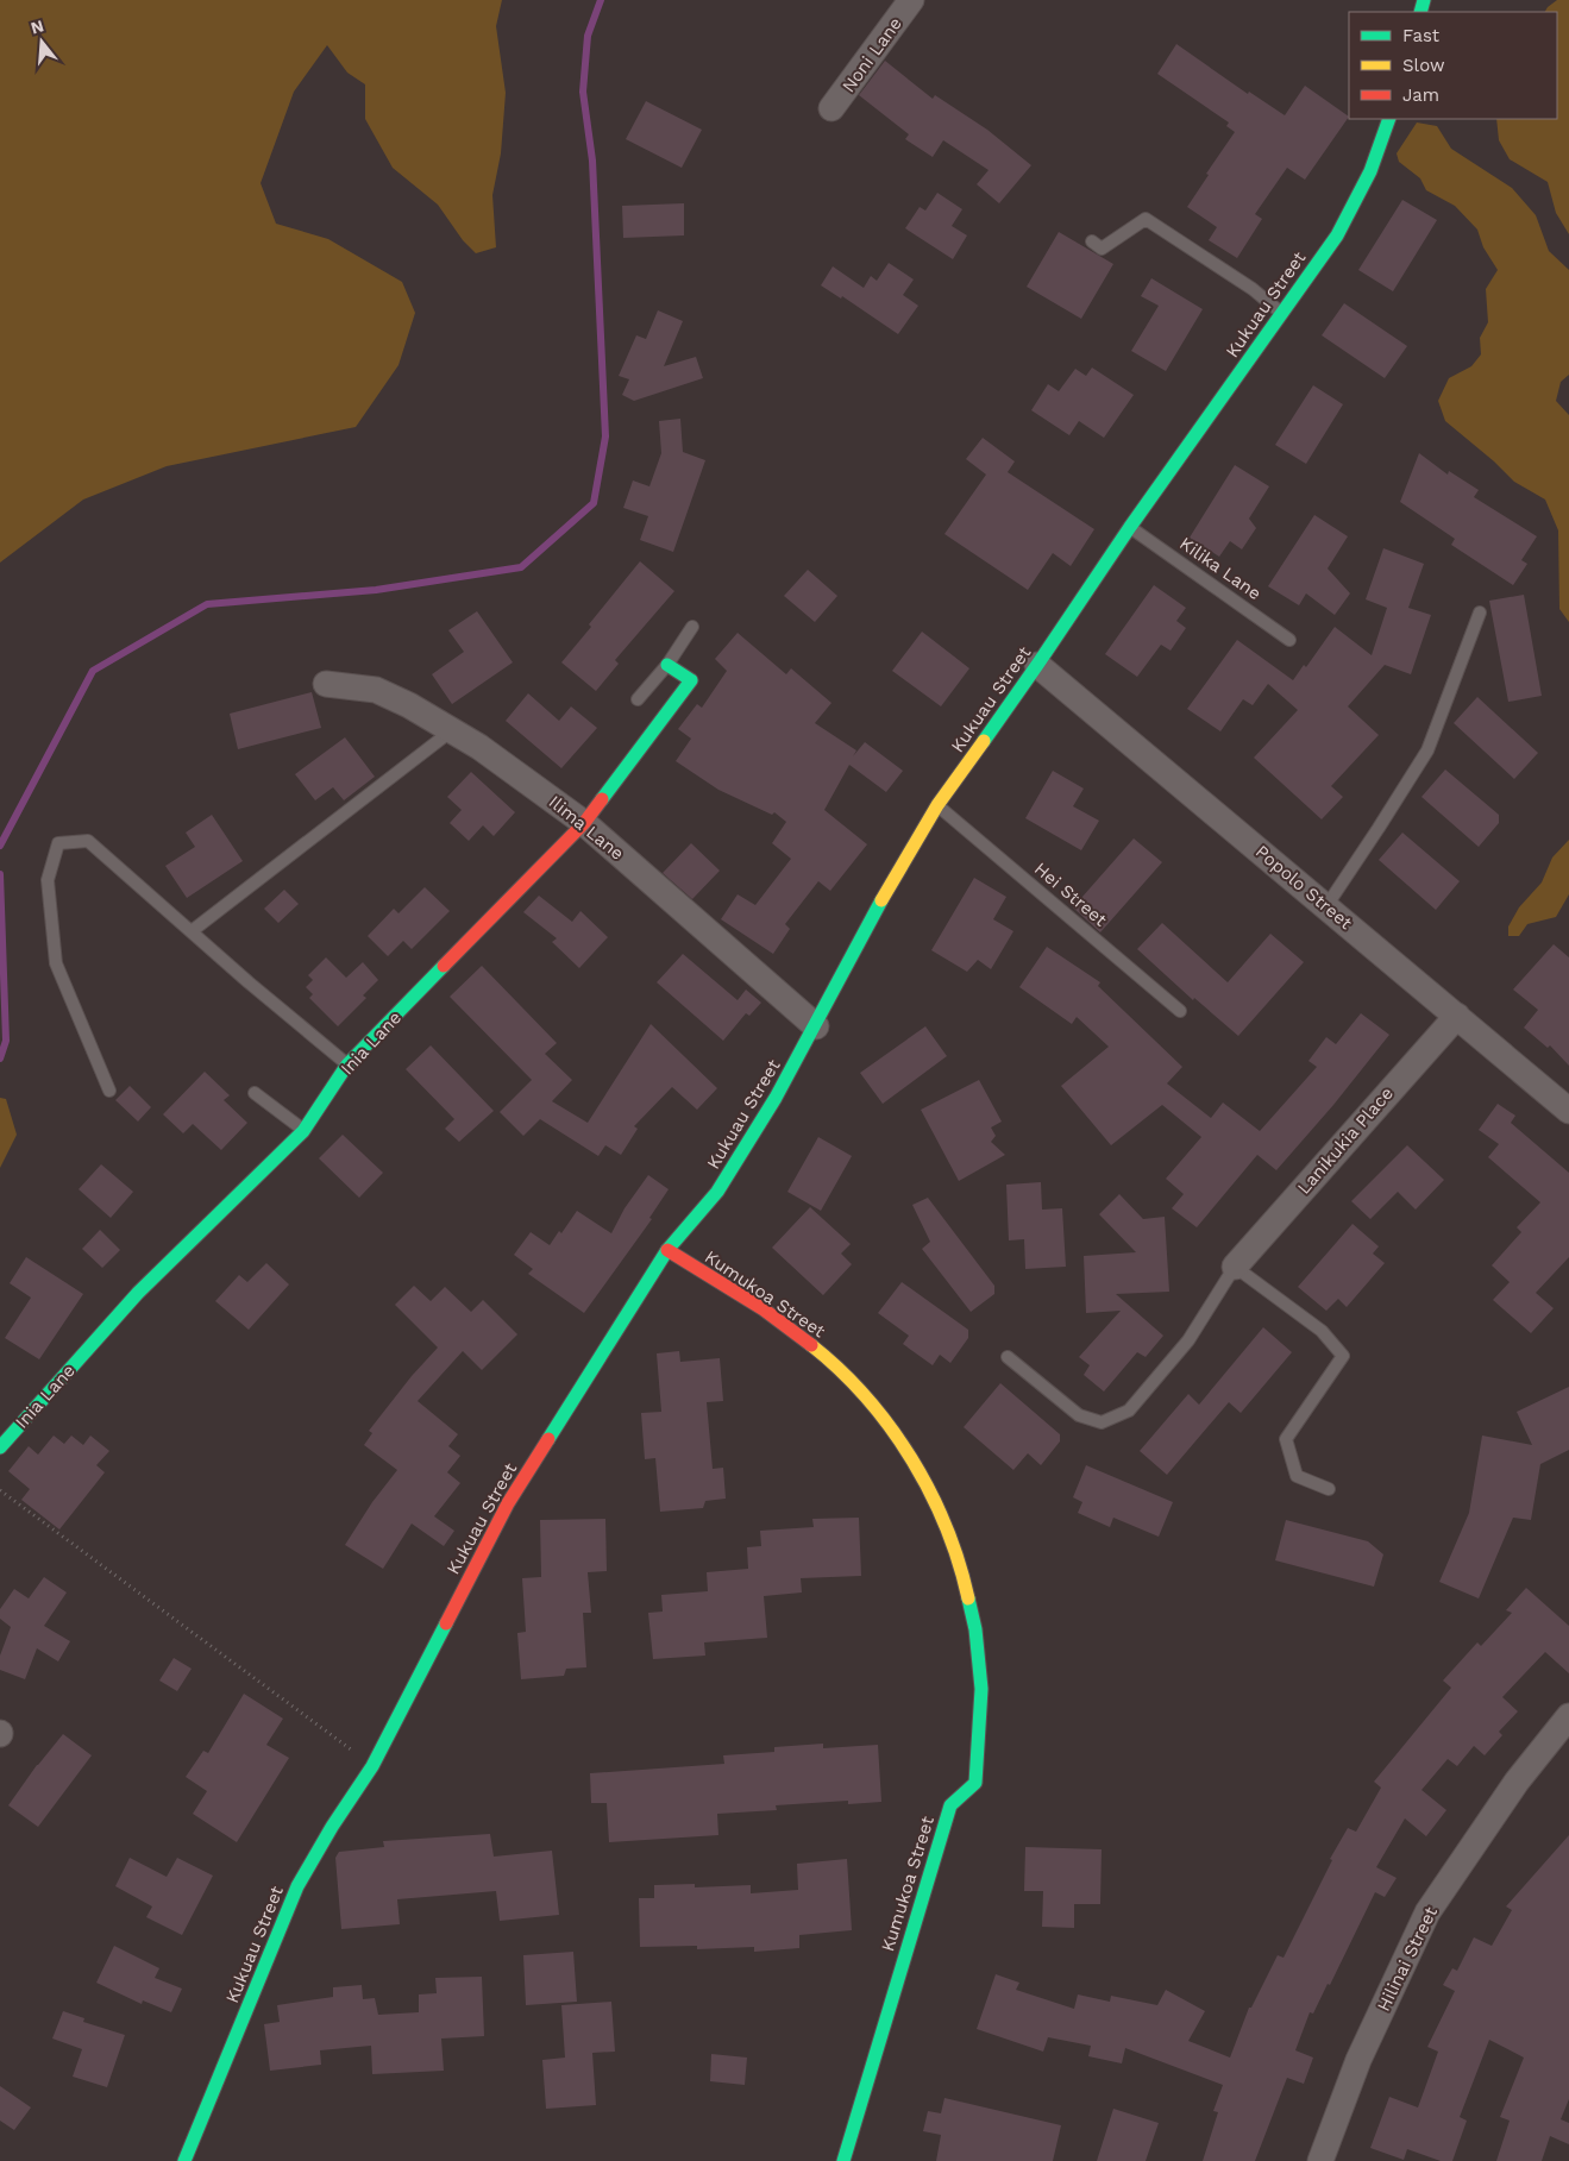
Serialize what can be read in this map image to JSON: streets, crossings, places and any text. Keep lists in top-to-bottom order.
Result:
{
  "streets": {
    "street": [
      "Noni Lane",
      "Kukuau Street",
      "Ilima Lane",
      "Popolo Street",
      "Inia Lane",
      "Lanikukia Place",
      "Kumukoa Street",
      "Hilinai Street"
    ],
    "lane": ["Kilika Lane", "Hei Street"]
  },
  "crossings": [
    ["Kukuau Street", "Kilika Lane"],
    ["Kukuau Street", "Ilima Lane"],
    ["Kukuau Street", "Popolo Street"],
    ["Kukuau Street", "Hei Street"],
    ["Kukuau Street", "Kumukoa Street"],
    ["Ilima Lane", "Inia Lane"],
    ["Popolo Street", "Lanikukia Place"]
  ],
  "legend": ["Fast", "Slow", "Jam"],
  "north": "top"
}
